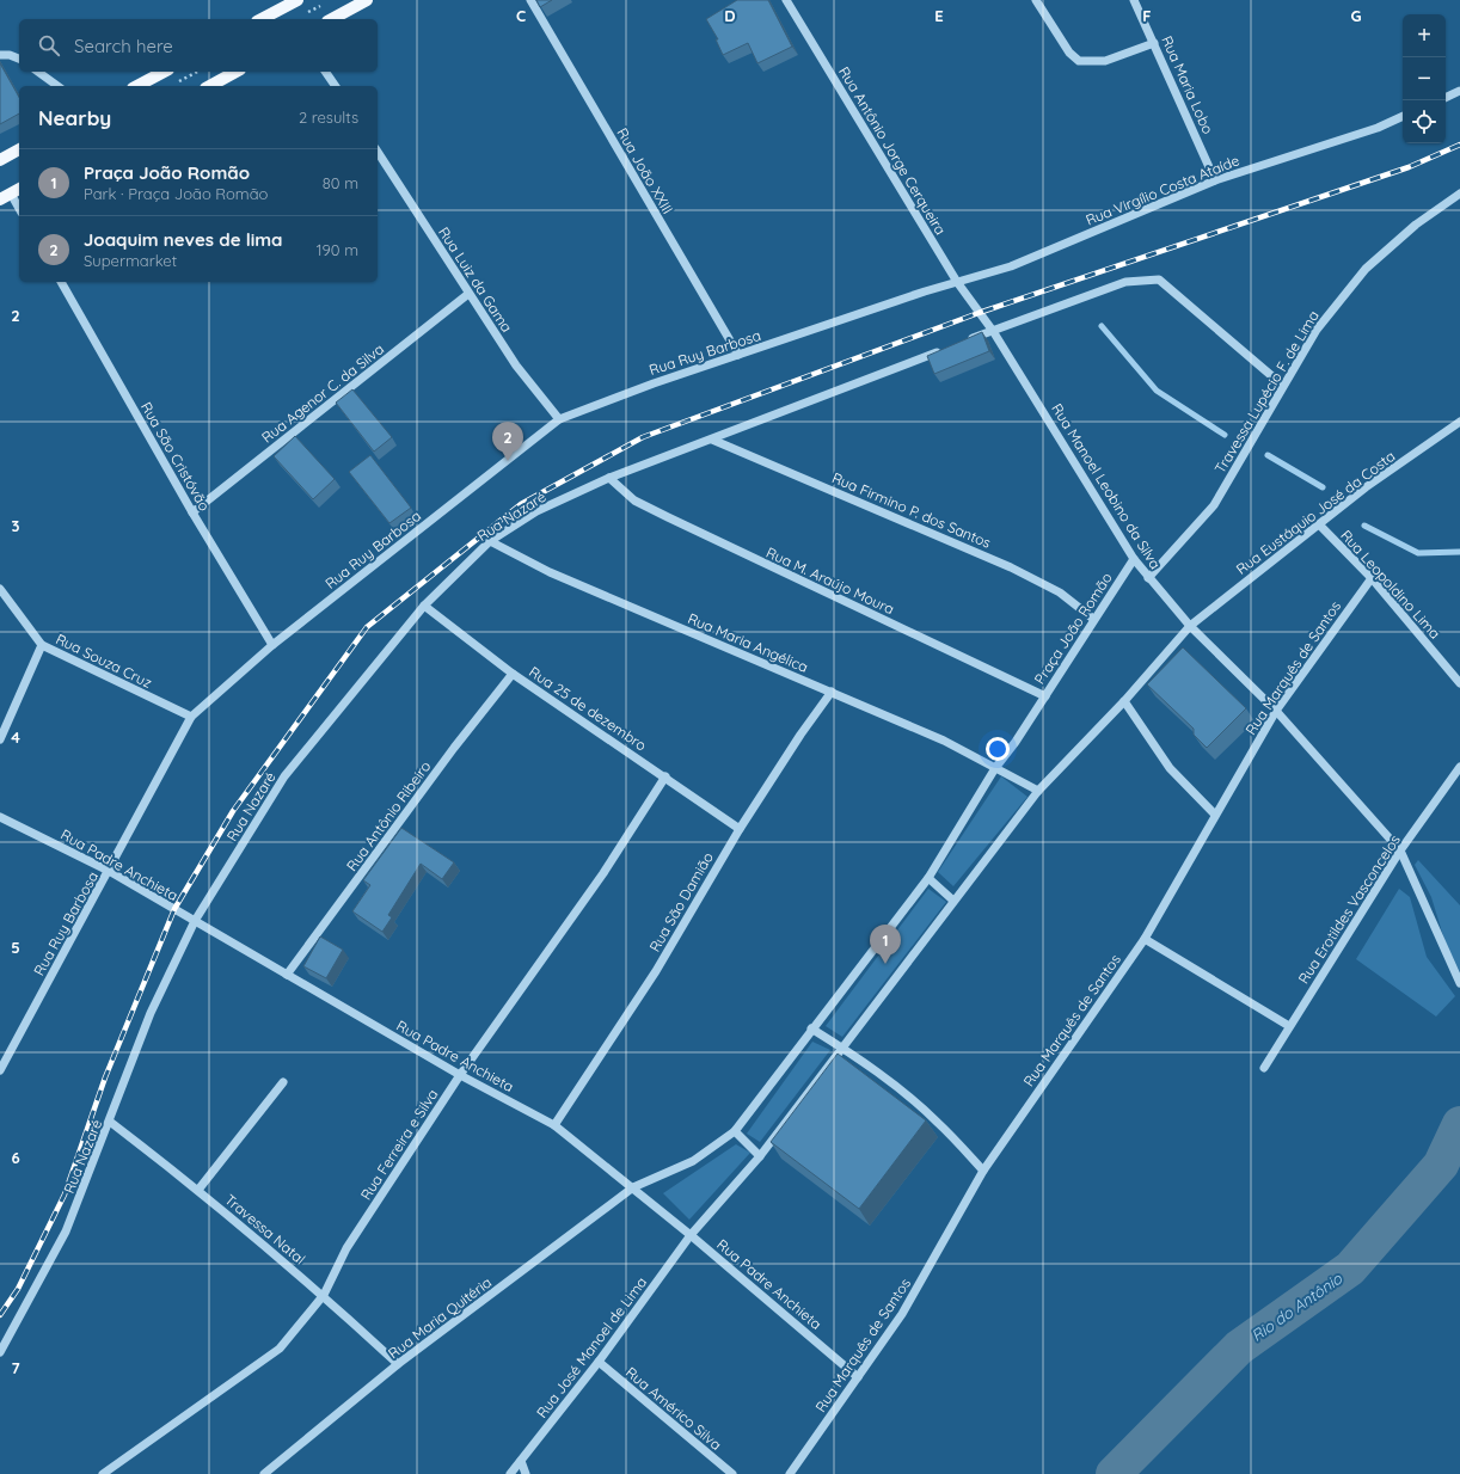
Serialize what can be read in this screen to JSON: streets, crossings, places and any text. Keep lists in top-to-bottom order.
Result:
{
  "streets": {
    "street": [
      "Rua Maria Lobo",
      "Rua Antônio Jorge Cerqueira",
      "Rua João XXIII",
      "Rua Virgílio Costa Ataíde",
      "Rua Luiz da Gama",
      "Rua Ruy Barbosa",
      "Travessa Lupécio F. de Lima",
      "Rua Agenor C. da Silva",
      "Rua São Cristóvão",
      "Rua Manoel Leobino da Silva",
      "Rua Firmino P. dos Santos",
      "Rua Eustáquio José da Costa",
      "Rua Nazaré",
      "Rua M. Araújo Moura",
      "Rua Leopoldino Lima",
      "Praça João Romão",
      "Rua Maria Angélica",
      "Rua Souza Cruz",
      "Rua Marquês de Santos",
      "Rua 25 de dezembro",
      "Rua Antônio Ribeiro",
      "Rua Padre Anchieta",
      "Rua São Damião",
      "Rua Erotildes Vasconcelos",
      "Rua Ferreira e Silva",
      "Travessa Natal",
      "Rua Maria Quitéria",
      "Rua José Manoel de Lima",
      "Rua Américo Silva"
    ]
  },
  "crossings": [
    ["Rua Maria Lobo", "Rua Virgílio Costa Ataíde"],
    ["Rua Antônio Jorge Cerqueira", "Rua Virgílio Costa Ataíde"],
    ["Rua Antônio Jorge Cerqueira", "Rua Ruy Barbosa"],
    ["Rua Antônio Jorge Cerqueira", "Rua Manoel Leobino da Silva"],
    ["Rua João XXIII", "Rua Ruy Barbosa"],
    ["Rua Virgílio Costa Ataíde", "Rua Ruy Barbosa"],
    ["Rua Luiz da Gama", "Rua Ruy Barbosa"],
    ["Rua Luiz da Gama", "Rua Agenor C. da Silva"],
    ["Rua Ruy Barbosa", "Rua São Cristóvão"],
    ["Rua Ruy Barbosa", "Rua Souza Cruz"],
    ["Rua Ruy Barbosa", "Rua Padre Anchieta"],
    ["Travessa Lupécio F. de Lima", "Rua Manoel Leobino da Silva"],
    ["Rua Agenor C. da Silva", "Rua São Cristóvão"],
    ["Rua Manoel Leobino da Silva", "Rua Eustáquio José da Costa"],
    ["Rua Manoel Leobino da Silva", "Praça João Romão"],
    ["Rua Manoel Leobino da Silva", "Rua Marquês de Santos"],
    ["Rua Manoel Leobino da Silva", "Rua Erotildes Vasconcelos"],
    ["Rua Firmino P. dos Santos", "Rua Nazaré"],
    ["Rua Firmino P. dos Santos", "Praça João Romão"],
    ["Rua Eustáquio José da Costa", "Rua Leopoldino Lima"],
    ["Rua Nazaré", "Rua M. Araújo Moura"],
    ["Rua Nazaré", "Rua Maria Angélica"],
    ["Rua Nazaré", "Rua 25 de dezembro"],
    ["Rua Nazaré", "Rua Padre Anchieta"],
    ["Rua Nazaré", "Travessa Natal"],
    ["Rua M. Araújo Moura", "Praça João Romão"],
    ["Rua Leopoldino Lima", "Rua Marquês de Santos"],
    ["Praça João Romão", "Rua Maria Angélica"],
    ["Praça João Romão", "Rua Padre Anchieta"],
    ["Praça João Romão", "Rua Maria Quitéria"],
    ["Rua Maria Angélica", "Rua São Damião"],
    ["Rua Marquês de Santos", "Rua Padre Anchieta"],
    ["Rua 25 de dezembro", "Rua Antônio Ribeiro"],
    ["Rua 25 de dezembro", "Rua São Damião"],
    ["Rua 25 de dezembro", "Rua Ferreira e Silva"],
    ["Rua Antônio Ribeiro", "Rua Padre Anchieta"],
    ["Rua Padre Anchieta", "Rua São Damião"],
    ["Rua Padre Anchieta", "Rua Ferreira e Silva"],
    ["Rua Padre Anchieta", "Rua Maria Quitéria"],
    ["Rua Padre Anchieta", "Rua José Manoel de Lima"],
    ["Rua Ferreira e Silva", "Travessa Natal"],
    ["Travessa Natal", "Rua Maria Quitéria"],
    ["Rua José Manoel de Lima", "Rua Américo Silva"]
  ],
  "water": ["Rio do Antônio"],
  "page": {
    "map_buttons": ["+", "−"],
    "search": "Search here",
    "heading": ["Nearby", "2 results"],
    "list": [
      {
        "mark": "1",
        "name": "Praça João Romão",
        "note": "Park · Praça João Romão",
        "value": "80 m"
      },
      {
        "mark": "2",
        "name": "Joaquim neves de lima",
        "note": "Supermarket",
        "value": "190 m"
      }
    ],
    "pins": ["2", "1"]
  },
  "grid": {
    "columns": [
      "C",
      "D",
      "E",
      "F",
      "G"
    ],
    "rows": [
      "2",
      "3",
      "4",
      "5",
      "6",
      "7"
    ]
  }
}
